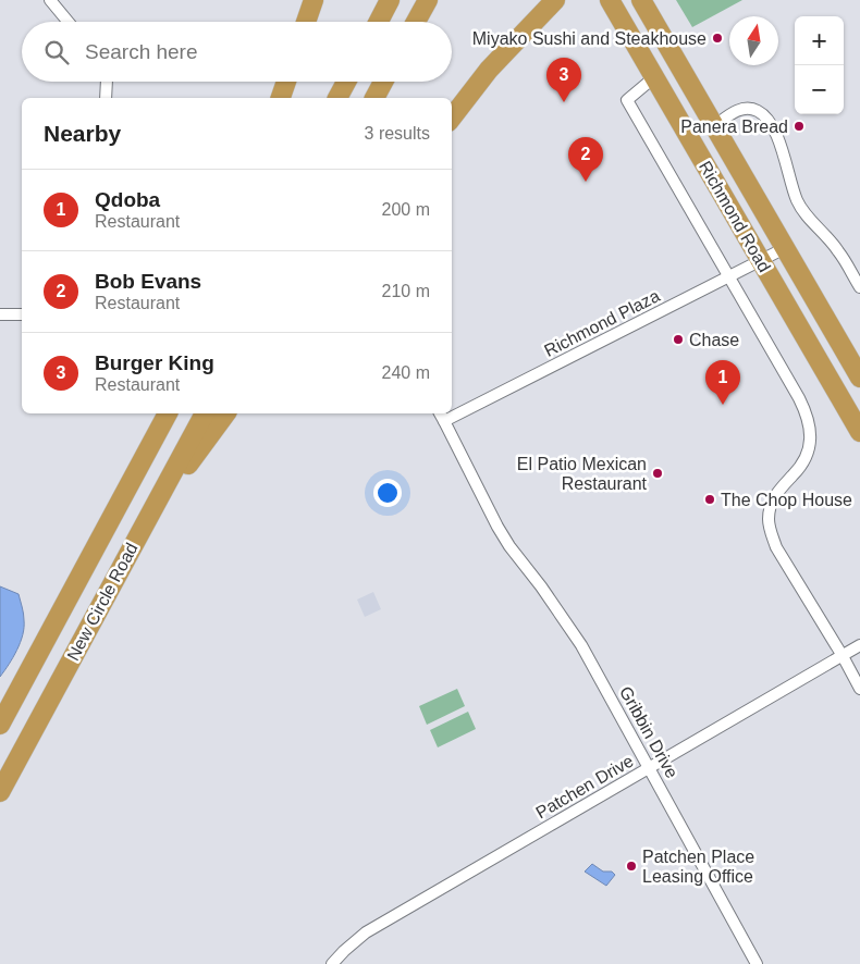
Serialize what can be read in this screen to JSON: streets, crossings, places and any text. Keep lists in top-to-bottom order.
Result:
{
  "streets": {
    "highway": ["Richmond Road", "New Circle Road"],
    "street": ["Richmond Plaza", "Gribbin Drive", "Patchen Drive"]
  },
  "crossings": [
    ["Richmond Road", "Richmond Plaza"],
    ["Richmond Plaza", "Gribbin Drive"],
    ["Gribbin Drive", "Patchen Drive"]
  ],
  "places": [
    "Miyako Sushi and Steakhouse",
    "Panera Bread",
    "Chase",
    "El Patio Mexican Restaurant",
    "The Chop House",
    "Patchen Place Leasing Office"
  ],
  "north": "top",
  "page": {
    "map_buttons": ["+", "−"],
    "search": "Search here",
    "pins": ["3", "2", "1"],
    "heading": ["Nearby", "3 results"],
    "list": [
      {
        "mark": "1",
        "name": "Qdoba",
        "note": "Restaurant",
        "value": "200 m"
      },
      {
        "mark": "2",
        "name": "Bob Evans",
        "note": "Restaurant",
        "value": "210 m"
      },
      {
        "mark": "3",
        "name": "Burger King",
        "note": "Restaurant",
        "value": "240 m"
      }
    ]
  }
}
